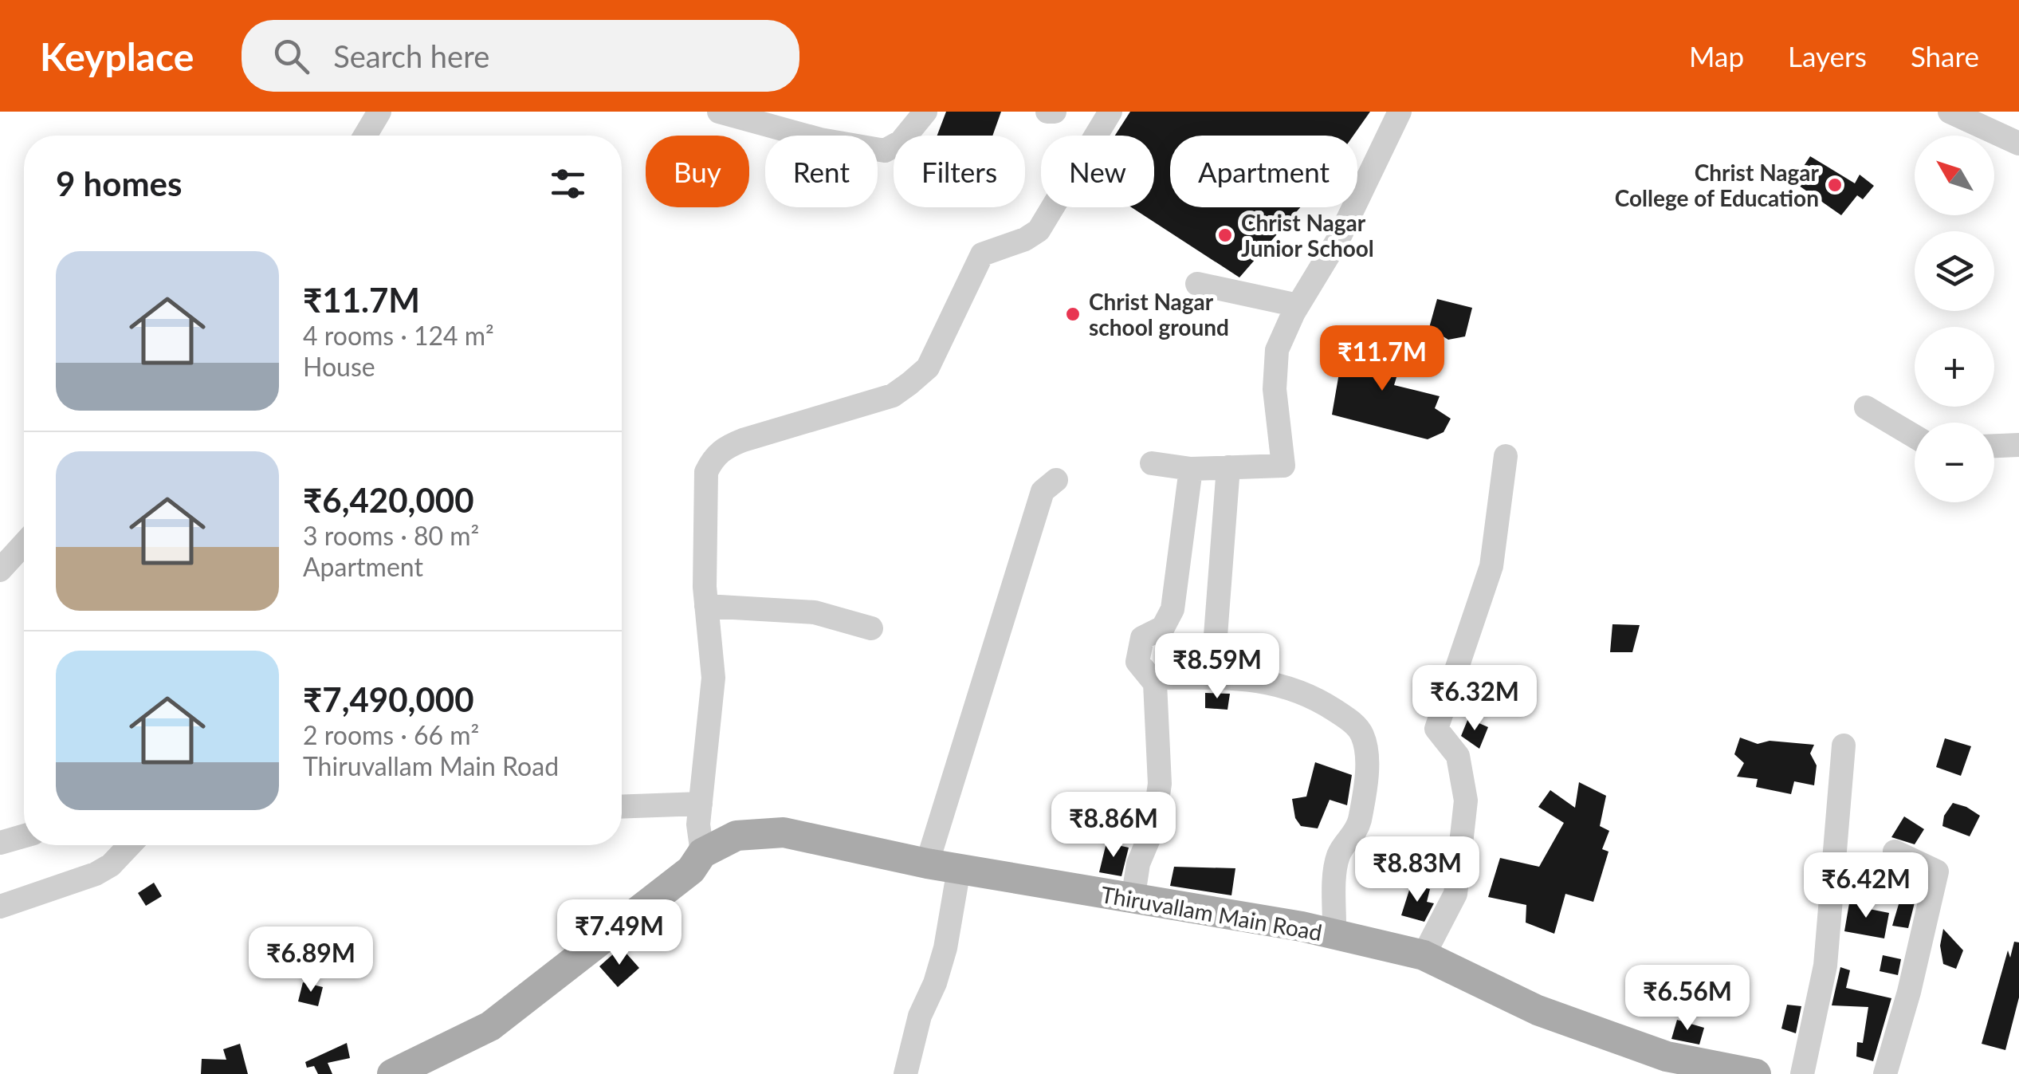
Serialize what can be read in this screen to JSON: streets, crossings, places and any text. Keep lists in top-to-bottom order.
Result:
{
  "streets": {
    "main road": ["Thiruvallam Main Road"]
  },
  "places": ["Christ Nagar College of Education", "Christ Nagar Junior School", "Christ Nagar school ground"],
  "north": "top left",
  "page": {
    "header": "Keyplace",
    "search": "Search here",
    "nav": ["Map", "Layers", "Share"],
    "map_buttons": ["+", "−"],
    "chip": [
      "Buy",
      "Rent",
      "Filters",
      "New",
      "Apartment"
    ],
    "heading": "9 homes",
    "list": [
      {
        "name": "₹11.7M",
        "note": "4 rooms · 124 m² · House"
      },
      {
        "name": "₹6,420,000",
        "note": "3 rooms · 80 m² · Apartment"
      },
      {
        "name": "₹7,490,000",
        "note": "2 rooms · 66 m² · Thiruvallam Main Road"
      }
    ],
    "price": [
      "₹11.7M",
      "₹8.59M",
      "₹6.32M",
      "₹8.86M",
      "₹8.83M",
      "₹6.42M",
      "₹7.49M",
      "₹6.89M",
      "₹6.56M"
    ]
  }
}
